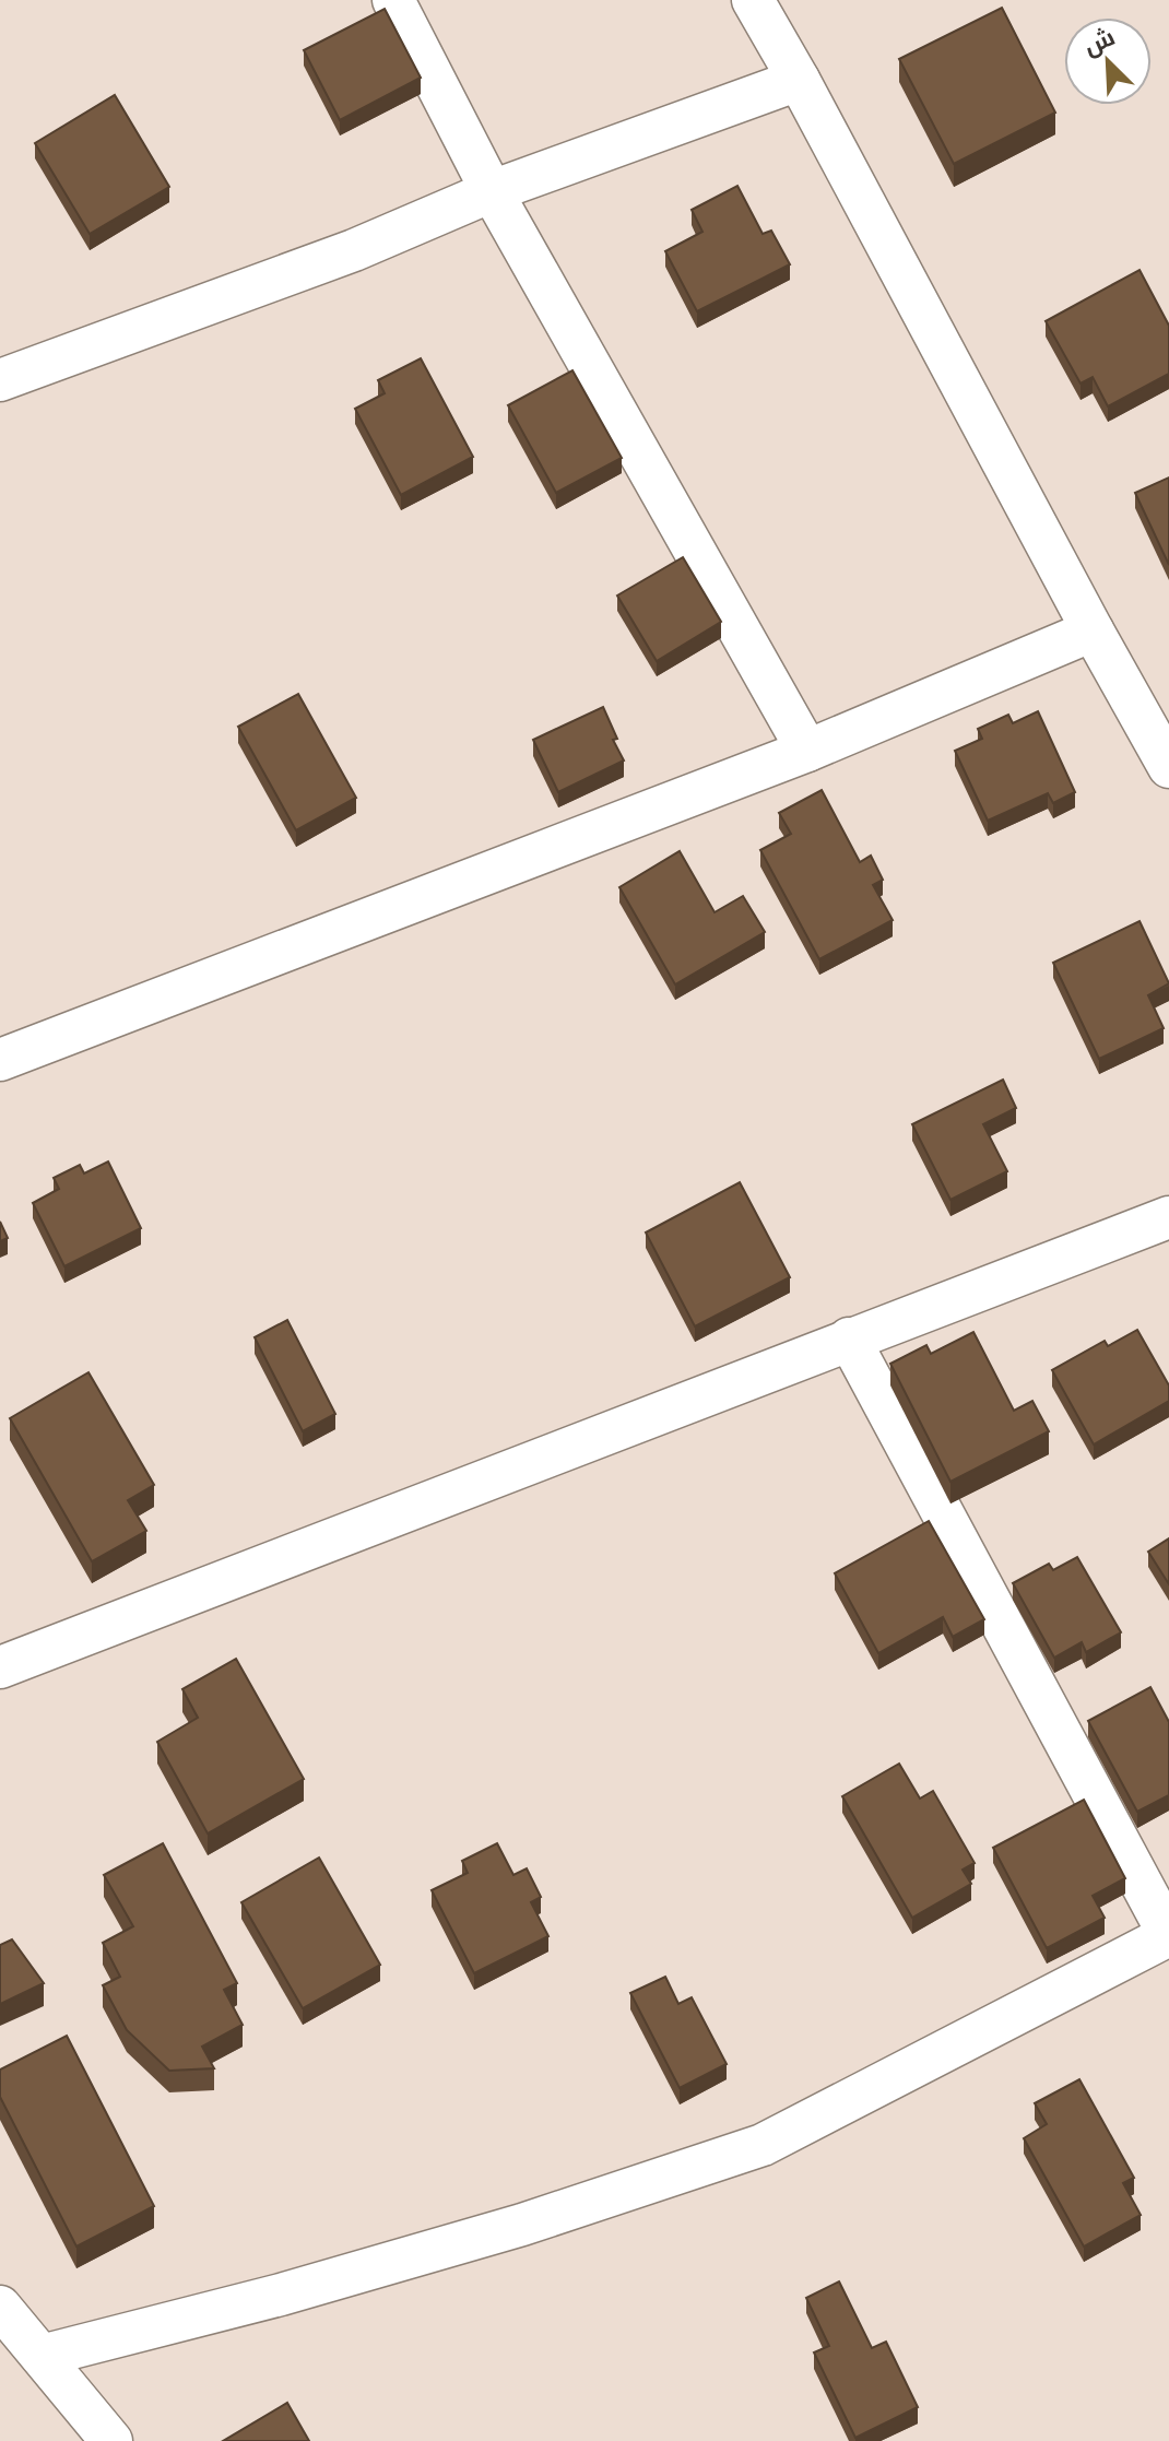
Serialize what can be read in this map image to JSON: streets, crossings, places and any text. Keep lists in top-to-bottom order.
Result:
{
  "north": "top left"
}
